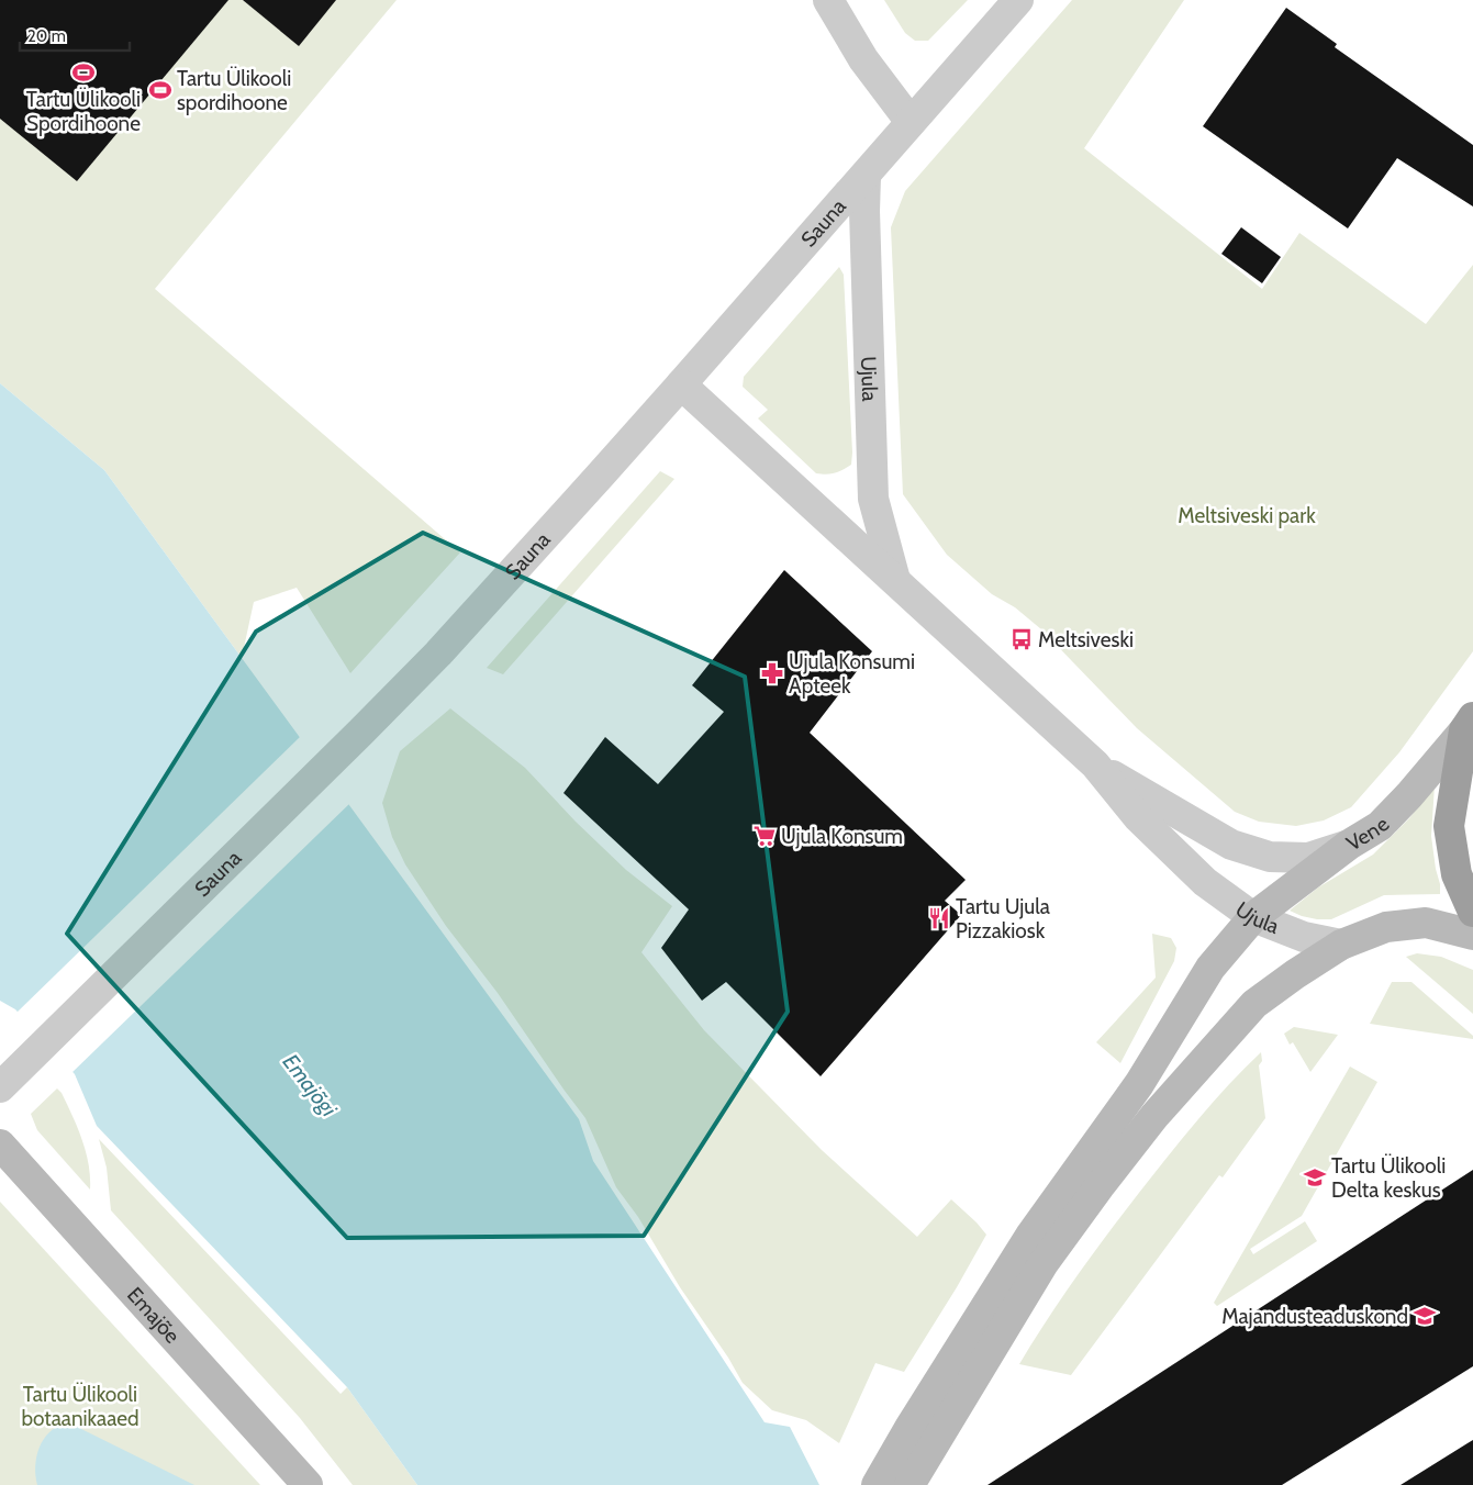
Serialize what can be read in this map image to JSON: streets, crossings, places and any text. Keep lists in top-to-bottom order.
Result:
{
  "streets": {
    "main road": ["Vene", "Emajõe"],
    "street": ["Sauna", "Ujula"]
  },
  "crossings": [
    ["Sauna", "Ujula"],
    ["Ujula", "Vene"]
  ],
  "water": ["Emajõgi"],
  "parks": ["Meltsiveski park", "Tartu Ülikooli botaanikaaed"],
  "places": {
    "sports": ["Tartu Ülikooli Spordihoone", "Tartu Ülikooli spordihoone"],
    "bus stop": ["Meltsiveski"],
    "pharmacy": ["Ujula Konsumi Apteek"],
    "supermarket": ["Ujula Konsum"],
    "restaurant": ["Tartu Ujula Pizzakiosk"],
    "school or university": ["Tartu Ülikooli Delta keskus", "Majandusteaduskond"]
  },
  "scale_bar": "20 m"
}
